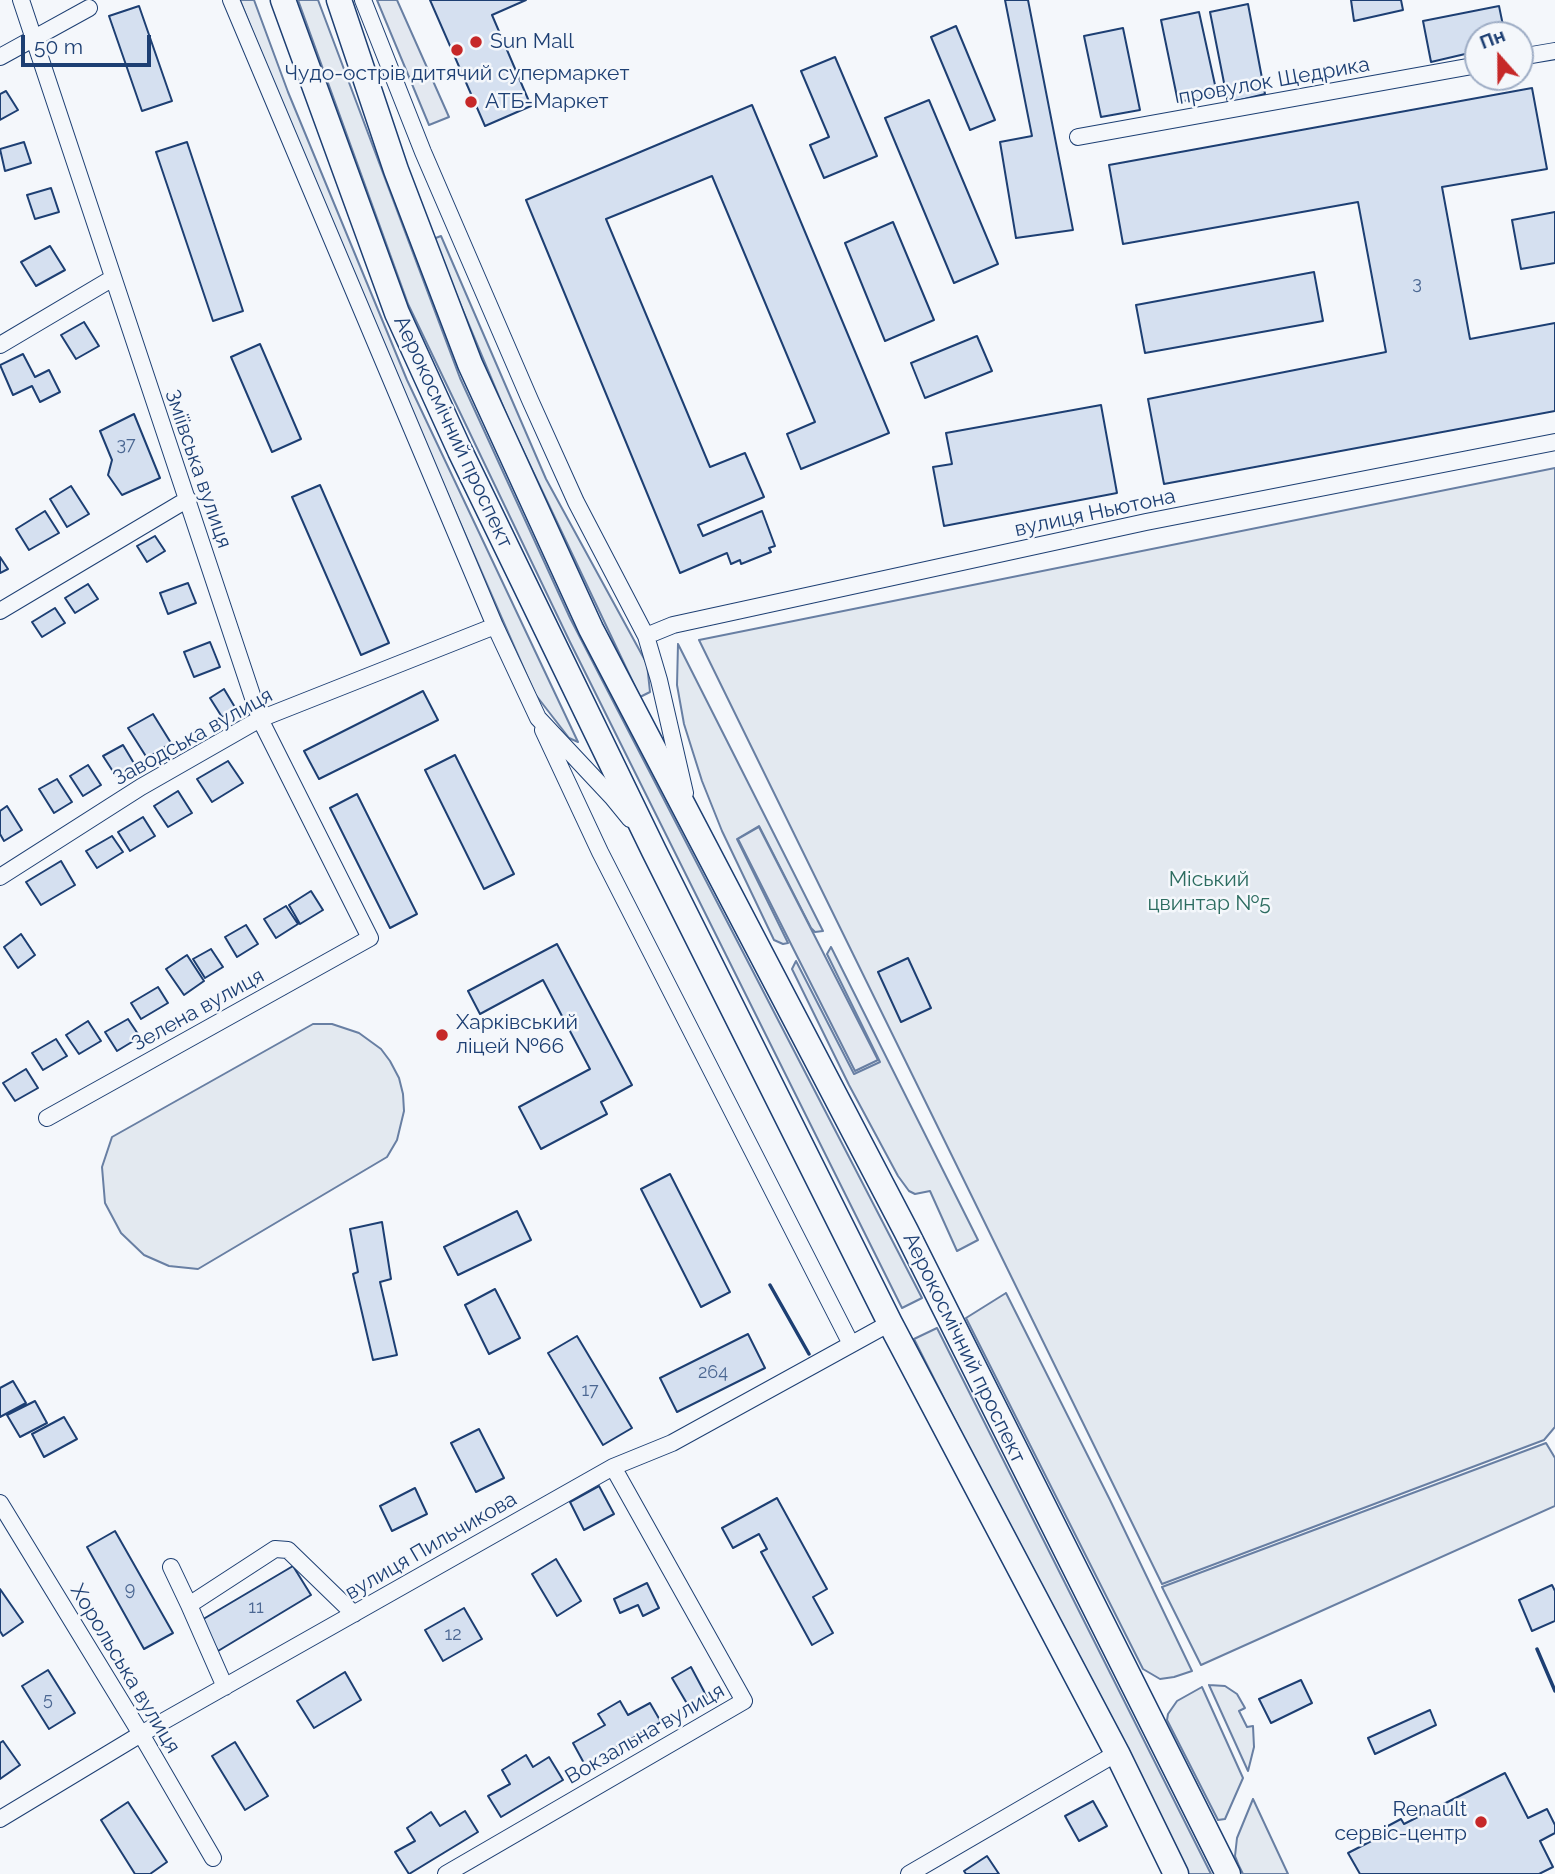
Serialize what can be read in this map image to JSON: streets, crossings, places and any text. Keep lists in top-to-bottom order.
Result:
{
  "streets": {
    "main road": ["Аерокосмічний проспект"],
    "street": [
      "провулок Щедрика",
      "Зміївська вулиця",
      "вулиця Ньютона",
      "Заводська вулиця",
      "Зелена вулиця",
      "вулиця Пильчикова",
      "Хорольська вулиця",
      "Вокзальна вулиця"
    ]
  },
  "crossings": [
    ["Аерокосмічний проспект", "вулиця Ньютона"],
    ["Аерокосмічний проспект", "Заводська вулиця"],
    ["Аерокосмічний проспект", "вулиця Пильчикова"],
    ["Зміївська вулиця", "Заводська вулиця"],
    ["Зміївська вулиця", "Зелена вулиця"],
    ["вулиця Пильчикова", "Хорольська вулиця"],
    ["вулиця Пильчикова", "Вокзальна вулиця"]
  ],
  "parks": ["Міський цвинтар №5"],
  "places": [
    "Sun Mall",
    "Чудо-острів дитячий супермаркет",
    "АТБ-Маркет",
    "Харківський ліцей №66",
    "Renault сервіс-центр"
  ],
  "house_numbers": [
    "3",
    "37",
    "264",
    "17",
    "9",
    "11",
    "12",
    "5"
  ],
  "scale_bar": "50 m",
  "north": "top"
}
